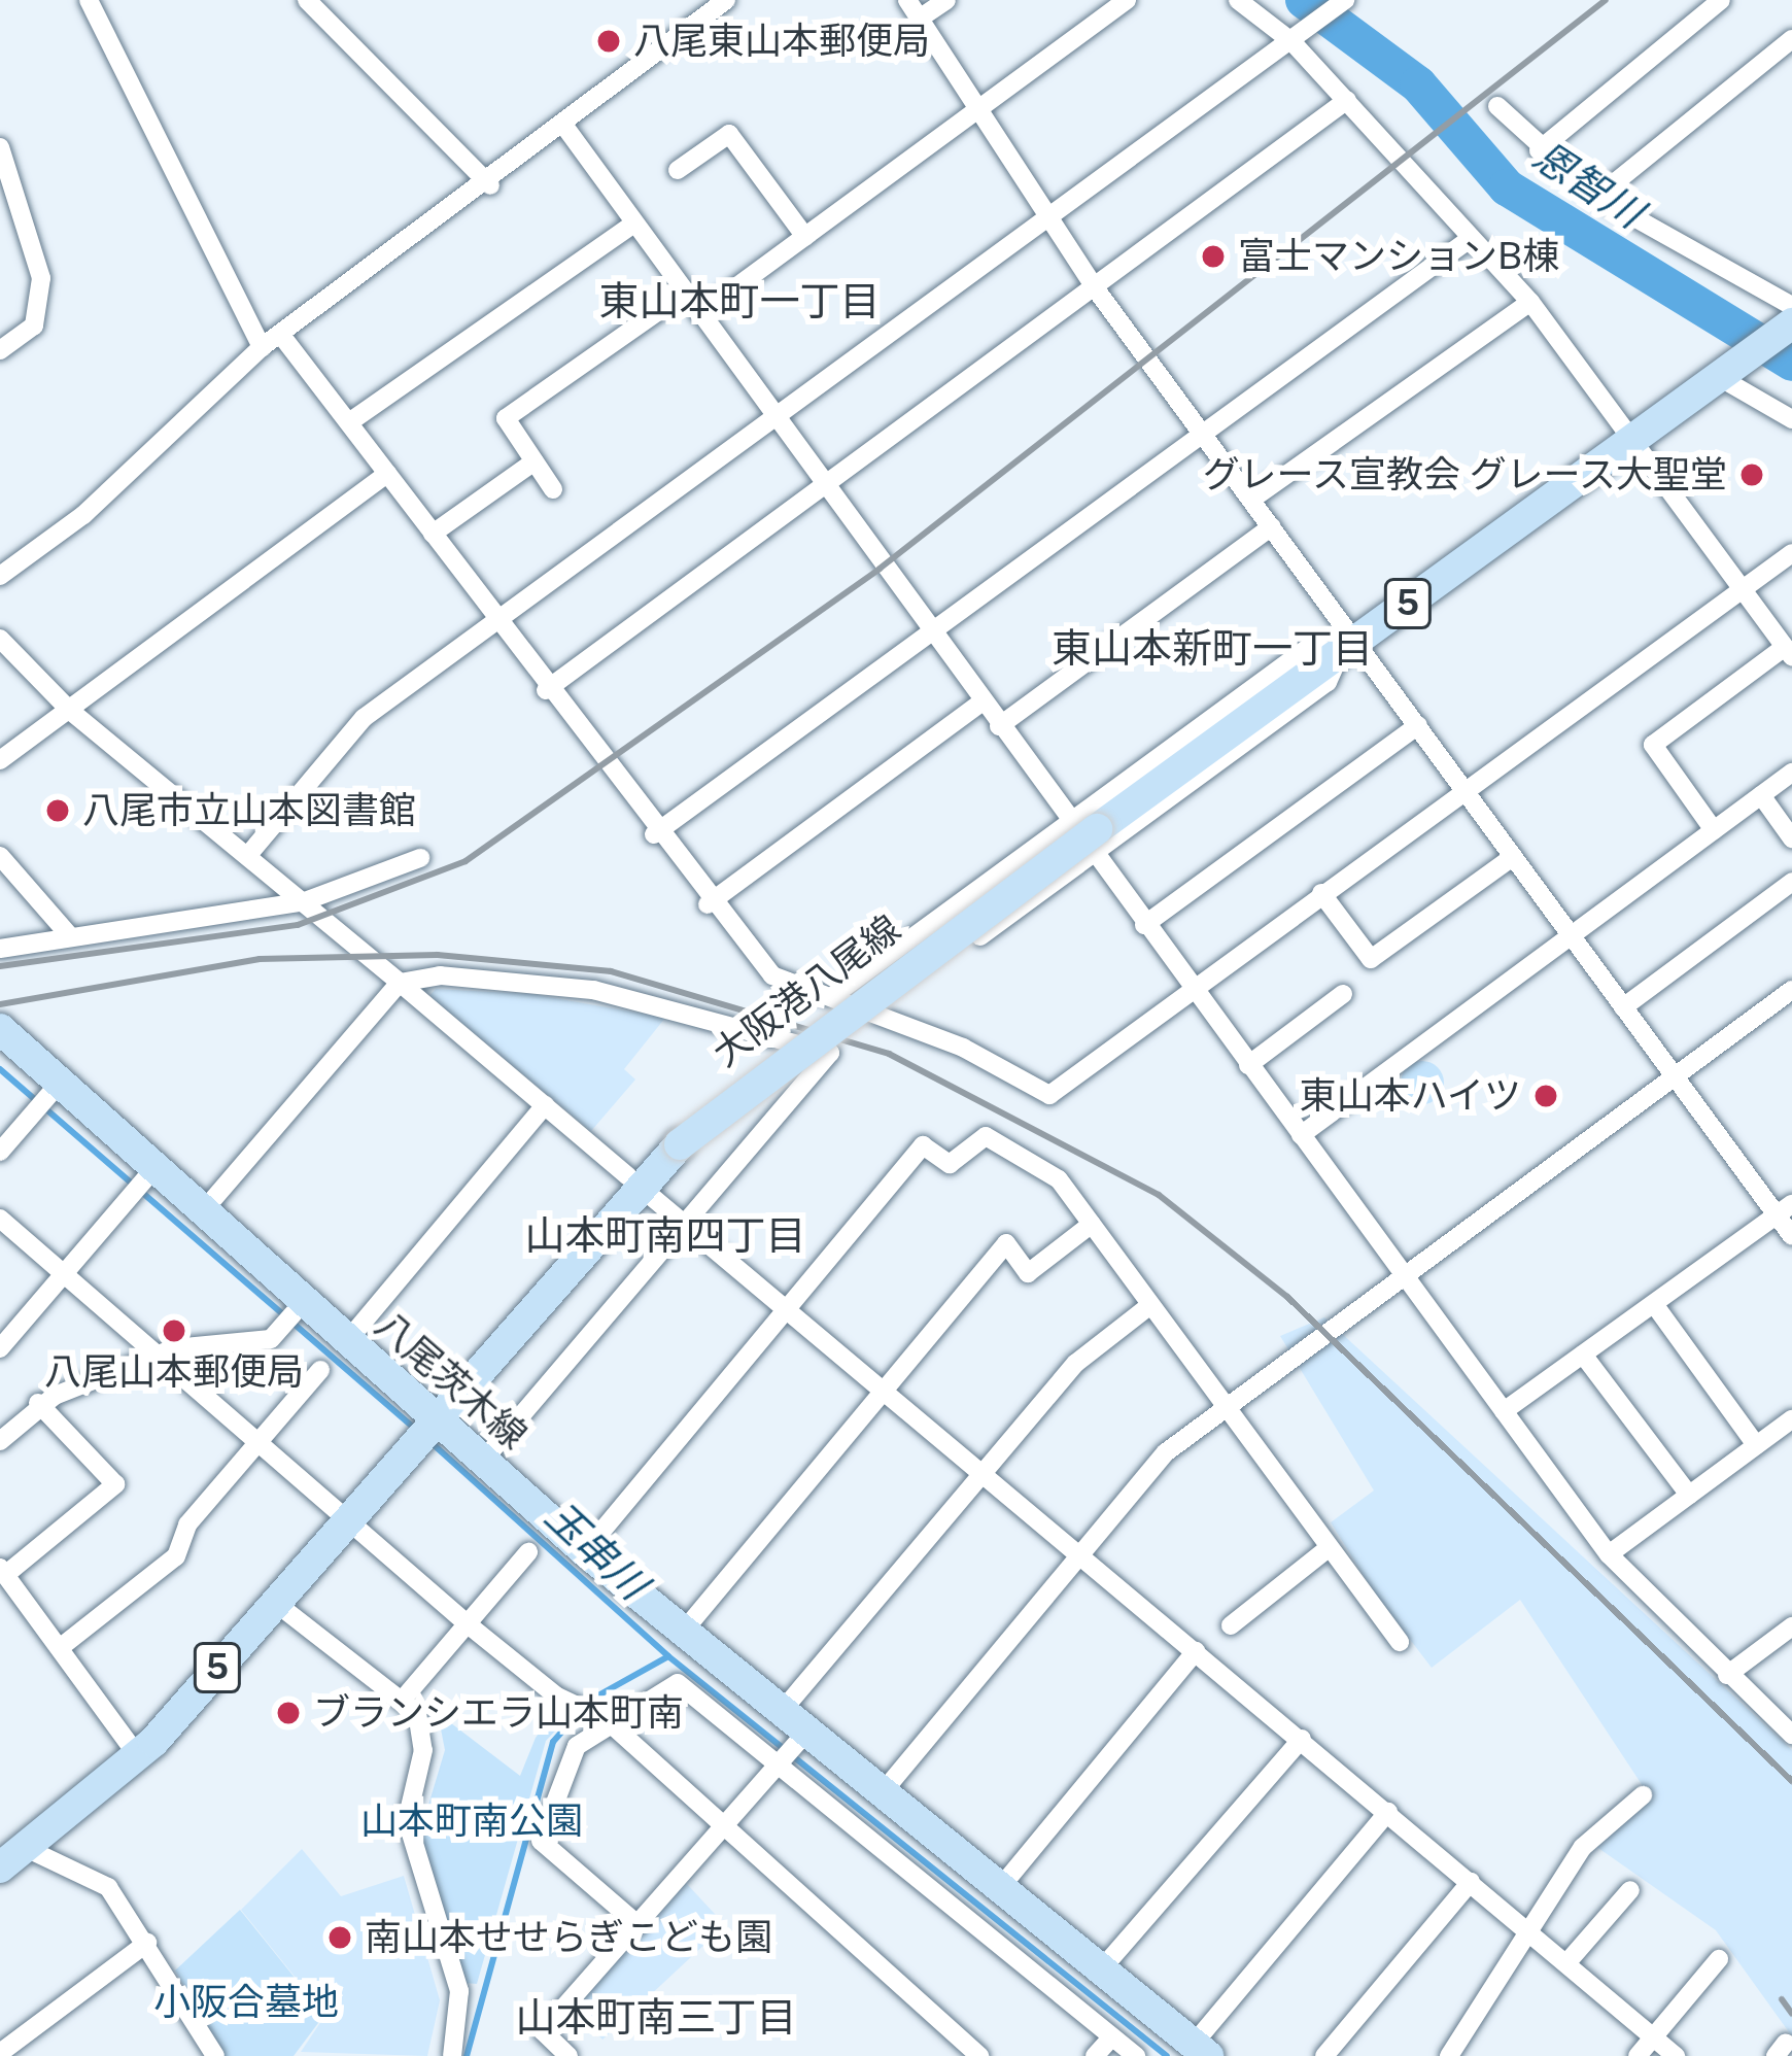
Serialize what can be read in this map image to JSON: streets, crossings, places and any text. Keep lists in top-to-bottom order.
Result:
{
  "streets": {
    "main road": ["5", "大阪港八尾線", "八尾茨木線"]
  },
  "crossings": [
    ["大阪港八尾線", "八尾茨木線"]
  ],
  "districts": [
    "東山本町一丁目",
    "東山本新町一丁目",
    "山本町南四丁目",
    "山本町南三丁目"
  ],
  "water": ["恩智川", "玉串川"],
  "parks": ["山本町南公園", "小阪合墓地"],
  "places": [
    "八尾東山本郵便局",
    "富士マンションB棟",
    "グレース宣教会 グレース大聖堂",
    "八尾市立山本図書館",
    "東山本ハイツ",
    "八尾山本郵便局",
    "ブランシエラ山本町南",
    "南山本せせらぎこども園"
  ]
}
